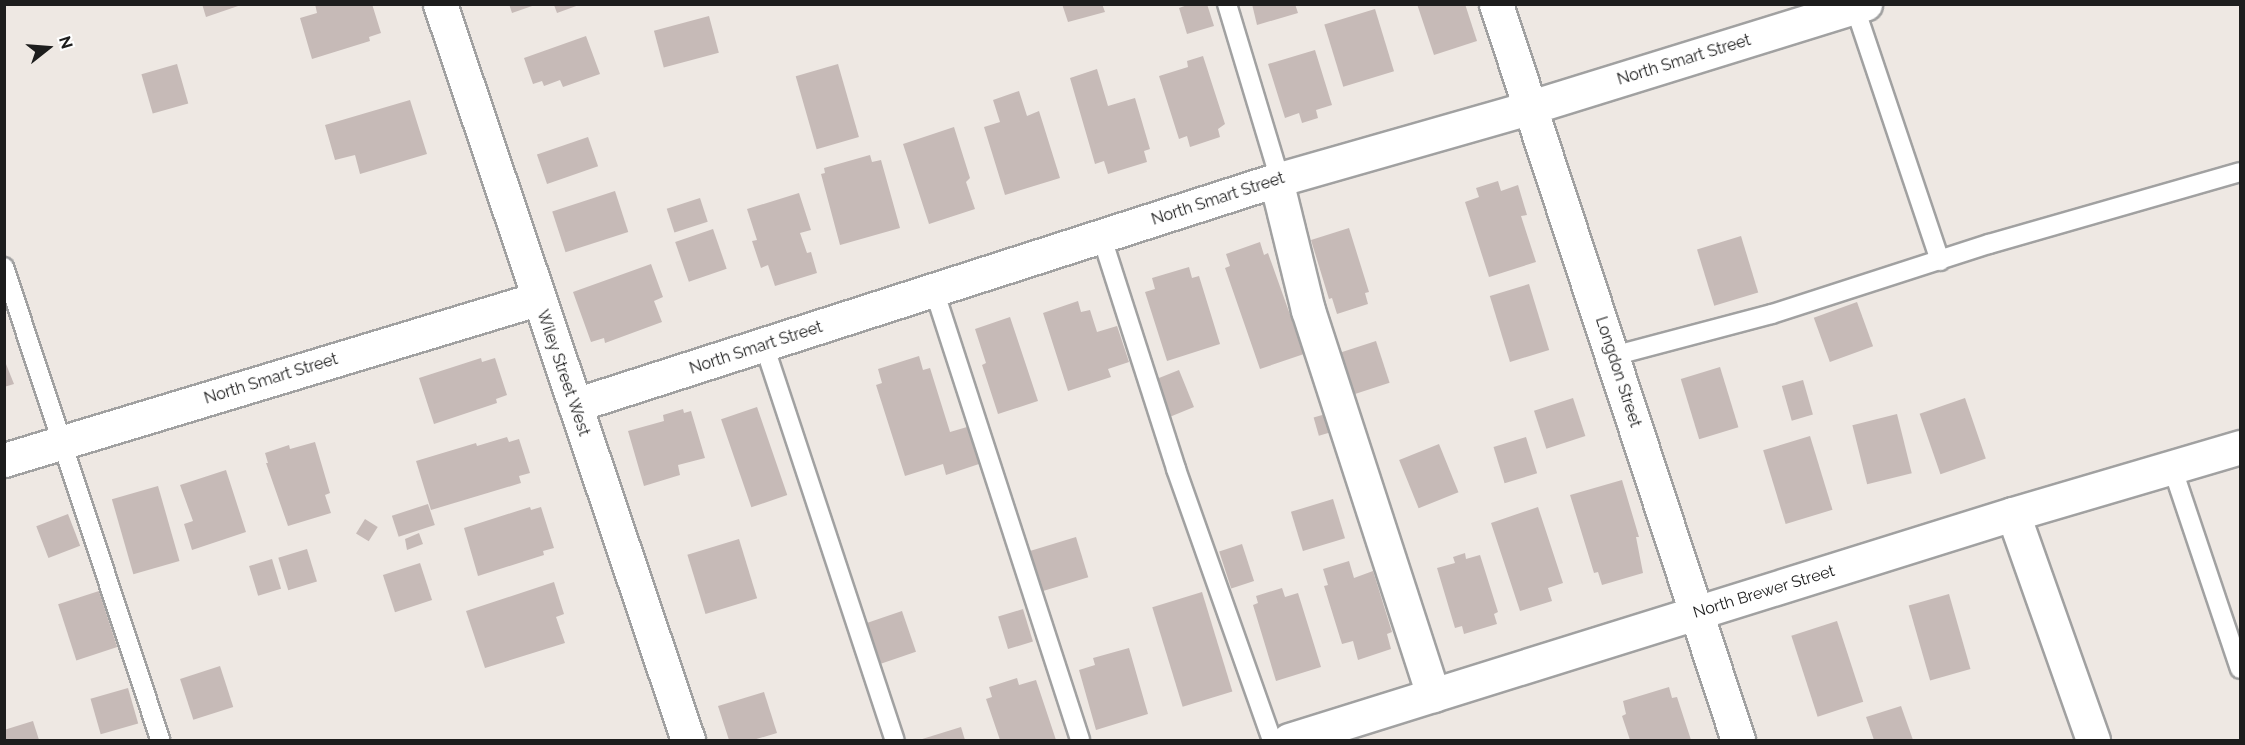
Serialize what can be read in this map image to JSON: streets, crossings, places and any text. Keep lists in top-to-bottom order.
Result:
{
  "streets": {
    "street": [
      "North Smart Street",
      "Longdon Street",
      "Wiley Street West",
      "North Brewer Street"
    ]
  },
  "crossings": [
    ["North Smart Street", "Longdon Street"],
    ["North Smart Street", "Wiley Street West"],
    ["Longdon Street", "North Brewer Street"]
  ],
  "north": "right"
}
